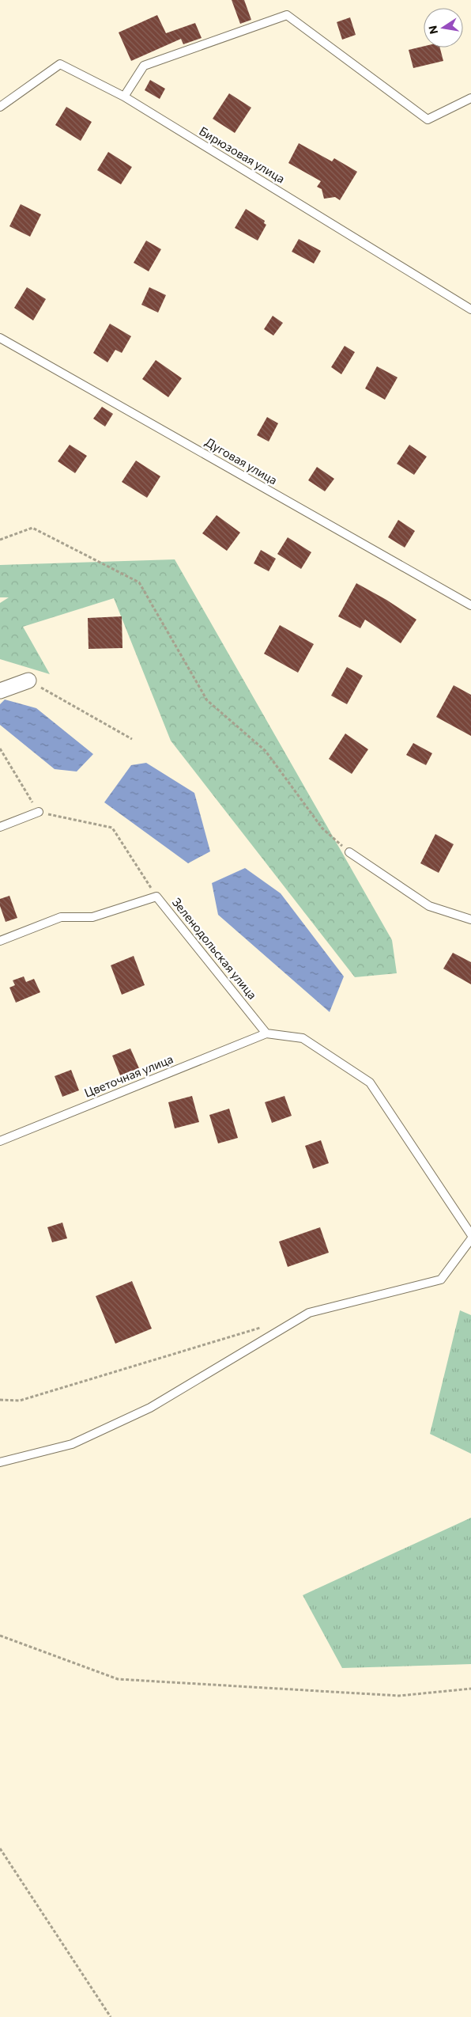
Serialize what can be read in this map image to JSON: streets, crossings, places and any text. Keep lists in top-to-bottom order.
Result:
{
  "streets": {
    "lane": [
      "Бирюзовая улица",
      "Дуговая улица",
      "Зеленодольская улица",
      "Цветочная улица"
    ]
  },
  "crossings": [
    ["Зеленодольская улица", "Цветочная улица"]
  ],
  "north": "left"
}
